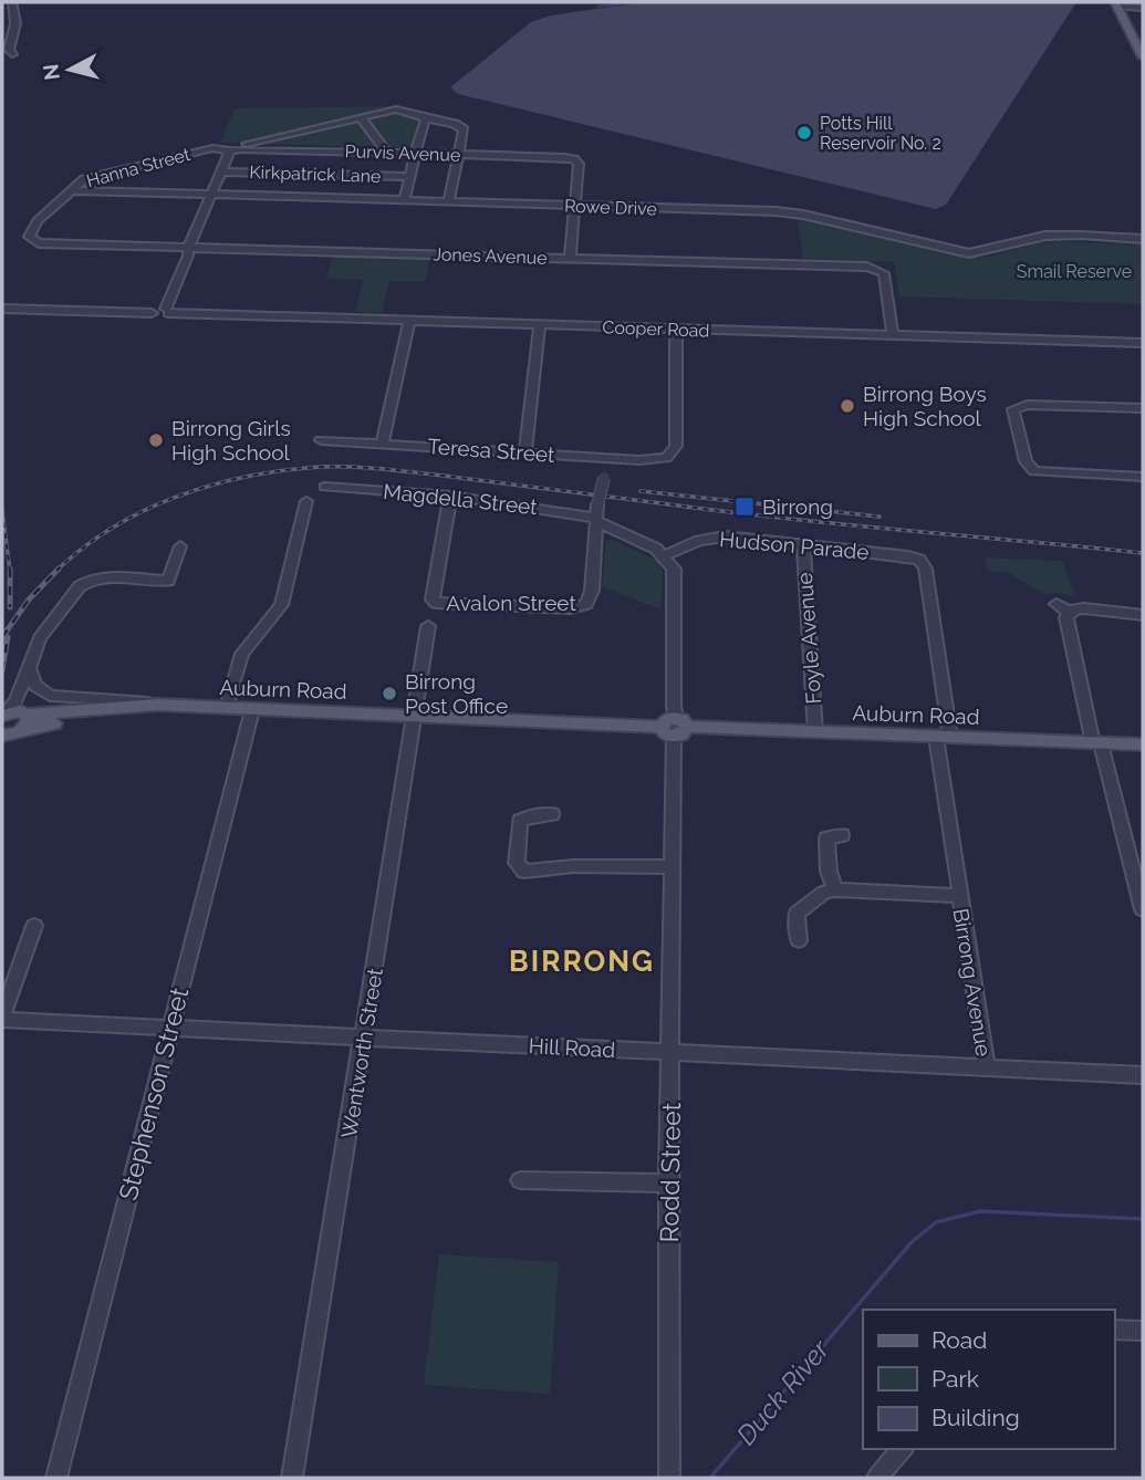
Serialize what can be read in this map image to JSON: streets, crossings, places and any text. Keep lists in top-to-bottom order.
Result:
{
  "streets": {
    "main road": ["Auburn Road"],
    "street": [
      "Purvis Avenue",
      "Hanna Street",
      "Kirkpatrick Lane",
      "Rowe Drive",
      "Jones Avenue",
      "Cooper Road",
      "Teresa Street",
      "Magdella Street",
      "Hudson Parade",
      "Avalon Street",
      "Foyle Avenue",
      "Birrong Avenue",
      "Hill Road",
      "Wentworth Street",
      "Stephenson Street",
      "Rodd Street"
    ]
  },
  "crossings": [
    ["Purvis Avenue", "Hanna Street"],
    ["Purvis Avenue", "Rowe Drive"],
    ["Hanna Street", "Rowe Drive"],
    ["Hanna Street", "Jones Avenue"],
    ["Jones Avenue", "Cooper Road"],
    ["Cooper Road", "Teresa Street"],
    ["Teresa Street", "Avalon Street"],
    ["Magdella Street", "Avalon Street"],
    ["Hudson Parade", "Foyle Avenue"],
    ["Hudson Parade", "Birrong Avenue"],
    ["Hudson Parade", "Rodd Street"],
    ["Foyle Avenue", "Auburn Road"],
    ["Auburn Road", "Birrong Avenue"],
    ["Auburn Road", "Wentworth Street"],
    ["Auburn Road", "Stephenson Street"],
    ["Auburn Road", "Rodd Street"],
    ["Birrong Avenue", "Hill Road"],
    ["Hill Road", "Wentworth Street"],
    ["Hill Road", "Stephenson Street"],
    ["Hill Road", "Rodd Street"]
  ],
  "districts": ["BIRRONG"],
  "water": ["Duck River"],
  "parks": ["Smail Reserve"],
  "places": {
    "other": [
      "Potts Hill Reservoir No. 2",
      "Birrong Boys High School",
      "Birrong Girls High School",
      "Birrong Post Office"
    ],
    "transit": ["Birrong"]
  },
  "legend": ["Road", "Park", "Building"],
  "north": "left"
}
